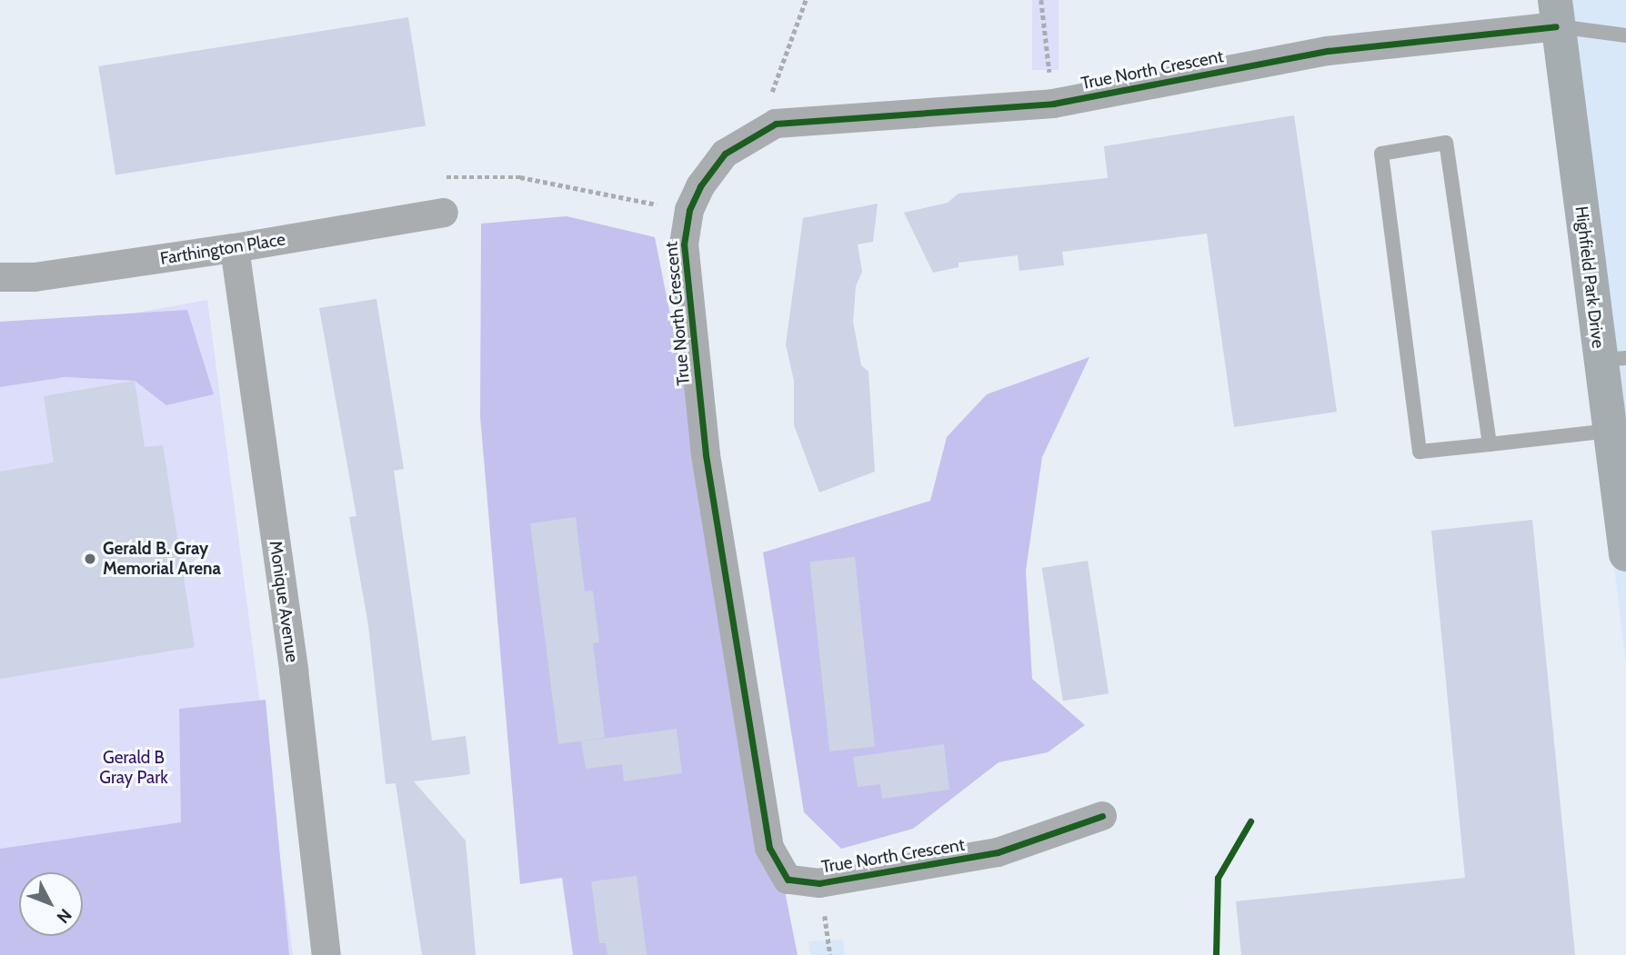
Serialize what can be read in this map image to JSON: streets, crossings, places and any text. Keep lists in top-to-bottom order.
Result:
{
  "streets": {
    "street": [
      "True North Crescent",
      "Farthington Place",
      "Highfield Park Drive",
      "Monique Avenue"
    ]
  },
  "crossings": [
    ["True North Crescent", "Highfield Park Drive"],
    ["Farthington Place", "Monique Avenue"]
  ],
  "parks": ["Gerald B Gray Park"],
  "places": ["Gerald B. Gray Memorial Arena"],
  "north": "bottom right"
}
